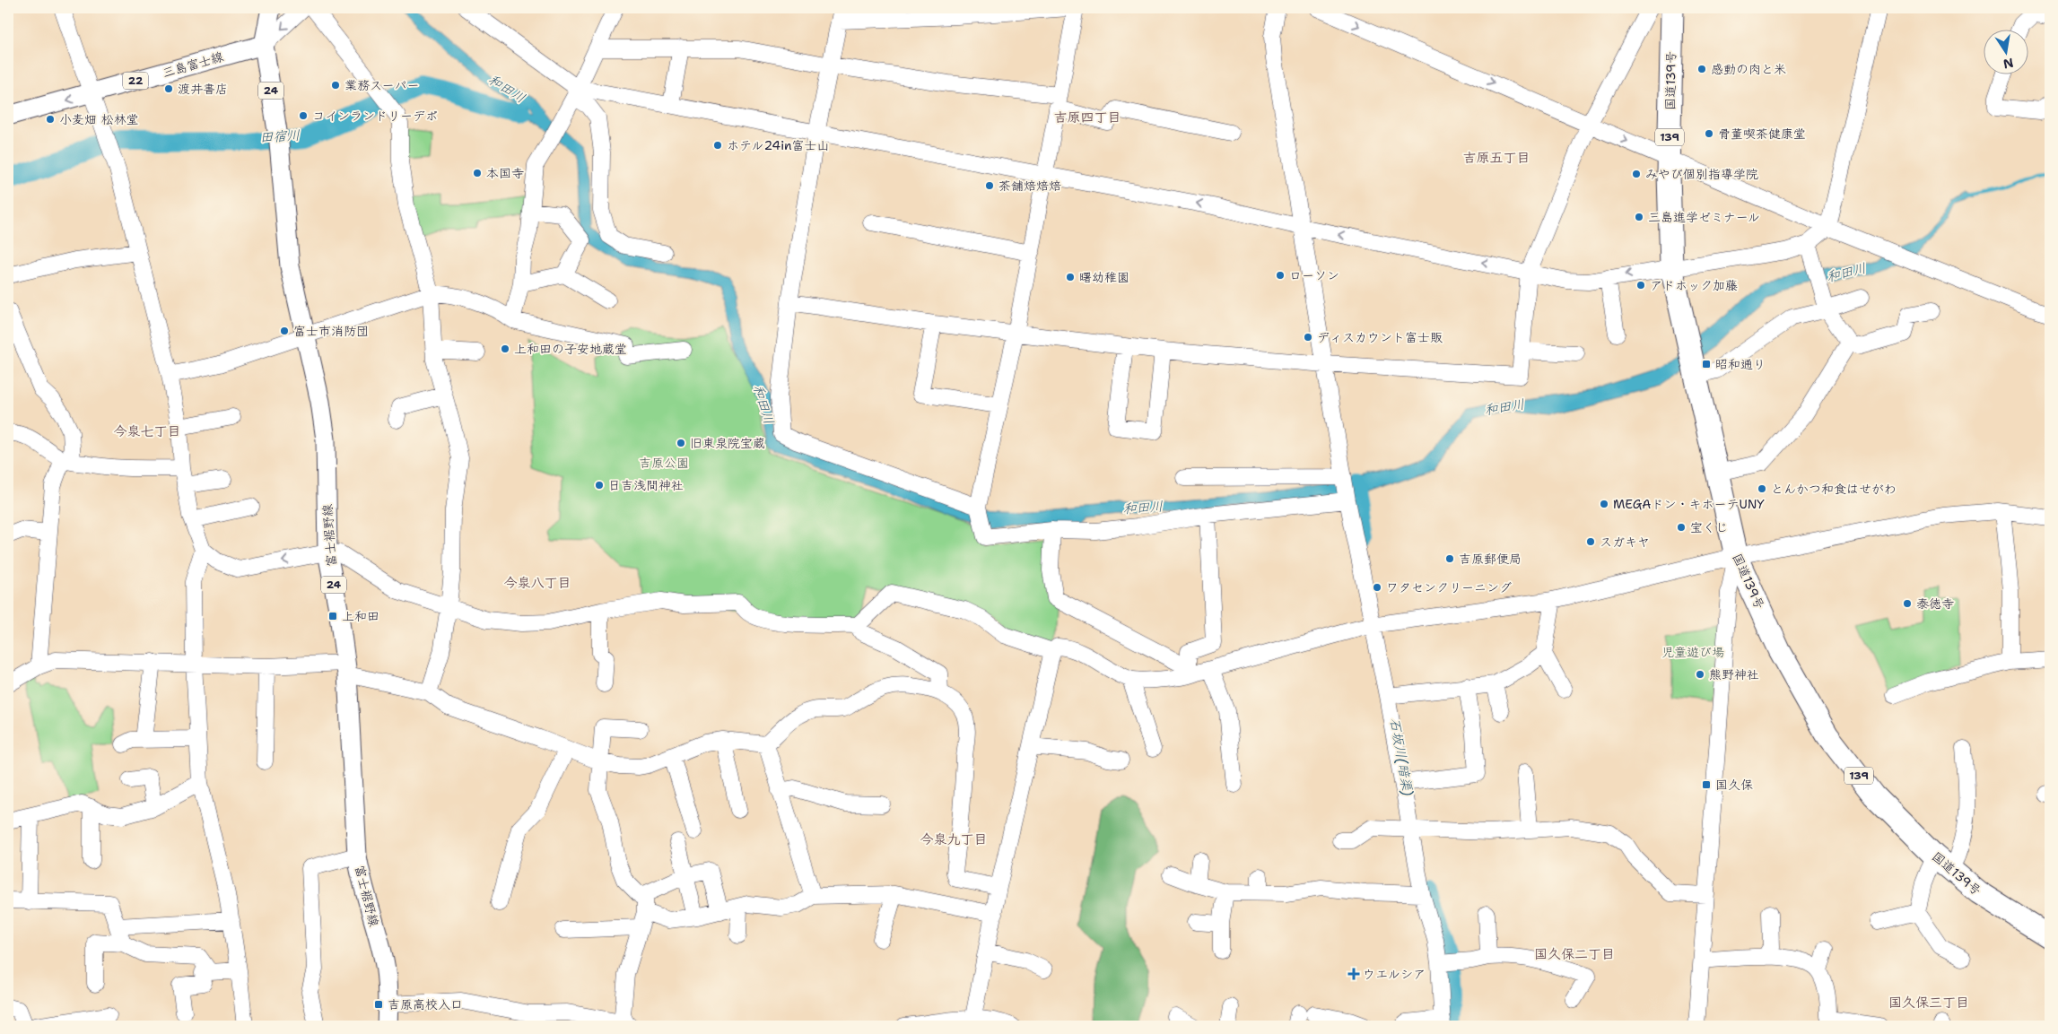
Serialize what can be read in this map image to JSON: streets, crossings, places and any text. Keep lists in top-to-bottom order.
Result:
{
  "streets": {
    "highway": ["国道139号", "139"],
    "main road": [
      "三島富士線",
      "22",
      "24",
      "富士裾野線"
    ]
  },
  "crossings": [
    ["三島富士線", "富士裾野線"]
  ],
  "districts": [
    "吉原四丁目",
    "吉原五丁目",
    "今泉七丁目",
    "今泉八丁目",
    "今泉九丁目",
    "国久保二丁目",
    "国久保三丁目"
  ],
  "water": ["和田川", "田宿川", "石坂川(暗渠)"],
  "parks": ["吉原公園", "児童遊び場"],
  "places": {
    "other": [
      "感動の肉と米",
      "業務スーパー",
      "渡井書店",
      "コインランドリーデポ",
      "小麦畑 松林堂",
      "骨董喫茶健康堂",
      "ホテル24in富士山",
      "本国寺",
      "みやび個別指導学院",
      "茶舗焙焙焙",
      "三島進学ゼミナール",
      "ローソン",
      "曙幼稚園",
      "アドホック加藤",
      "富士市消防団",
      "ディスカウント富士販",
      "上和田の子安地蔵堂",
      "旧東泉院宝蔵",
      "日吉浅間神社",
      "とんかつ和食はせがわ",
      "MEGAドン・キホーテUNY",
      "宝くじ",
      "スガキヤ",
      "吉原郵便局",
      "ワタセンクリーニング",
      "泰徳寺",
      "熊野神社"
    ],
    "transit": [
      "昭和通り",
      "上和田",
      "国久保",
      "吉原高校入口"
    ],
    "health": ["ウエルシア"]
  },
  "north": "bottom"
}
